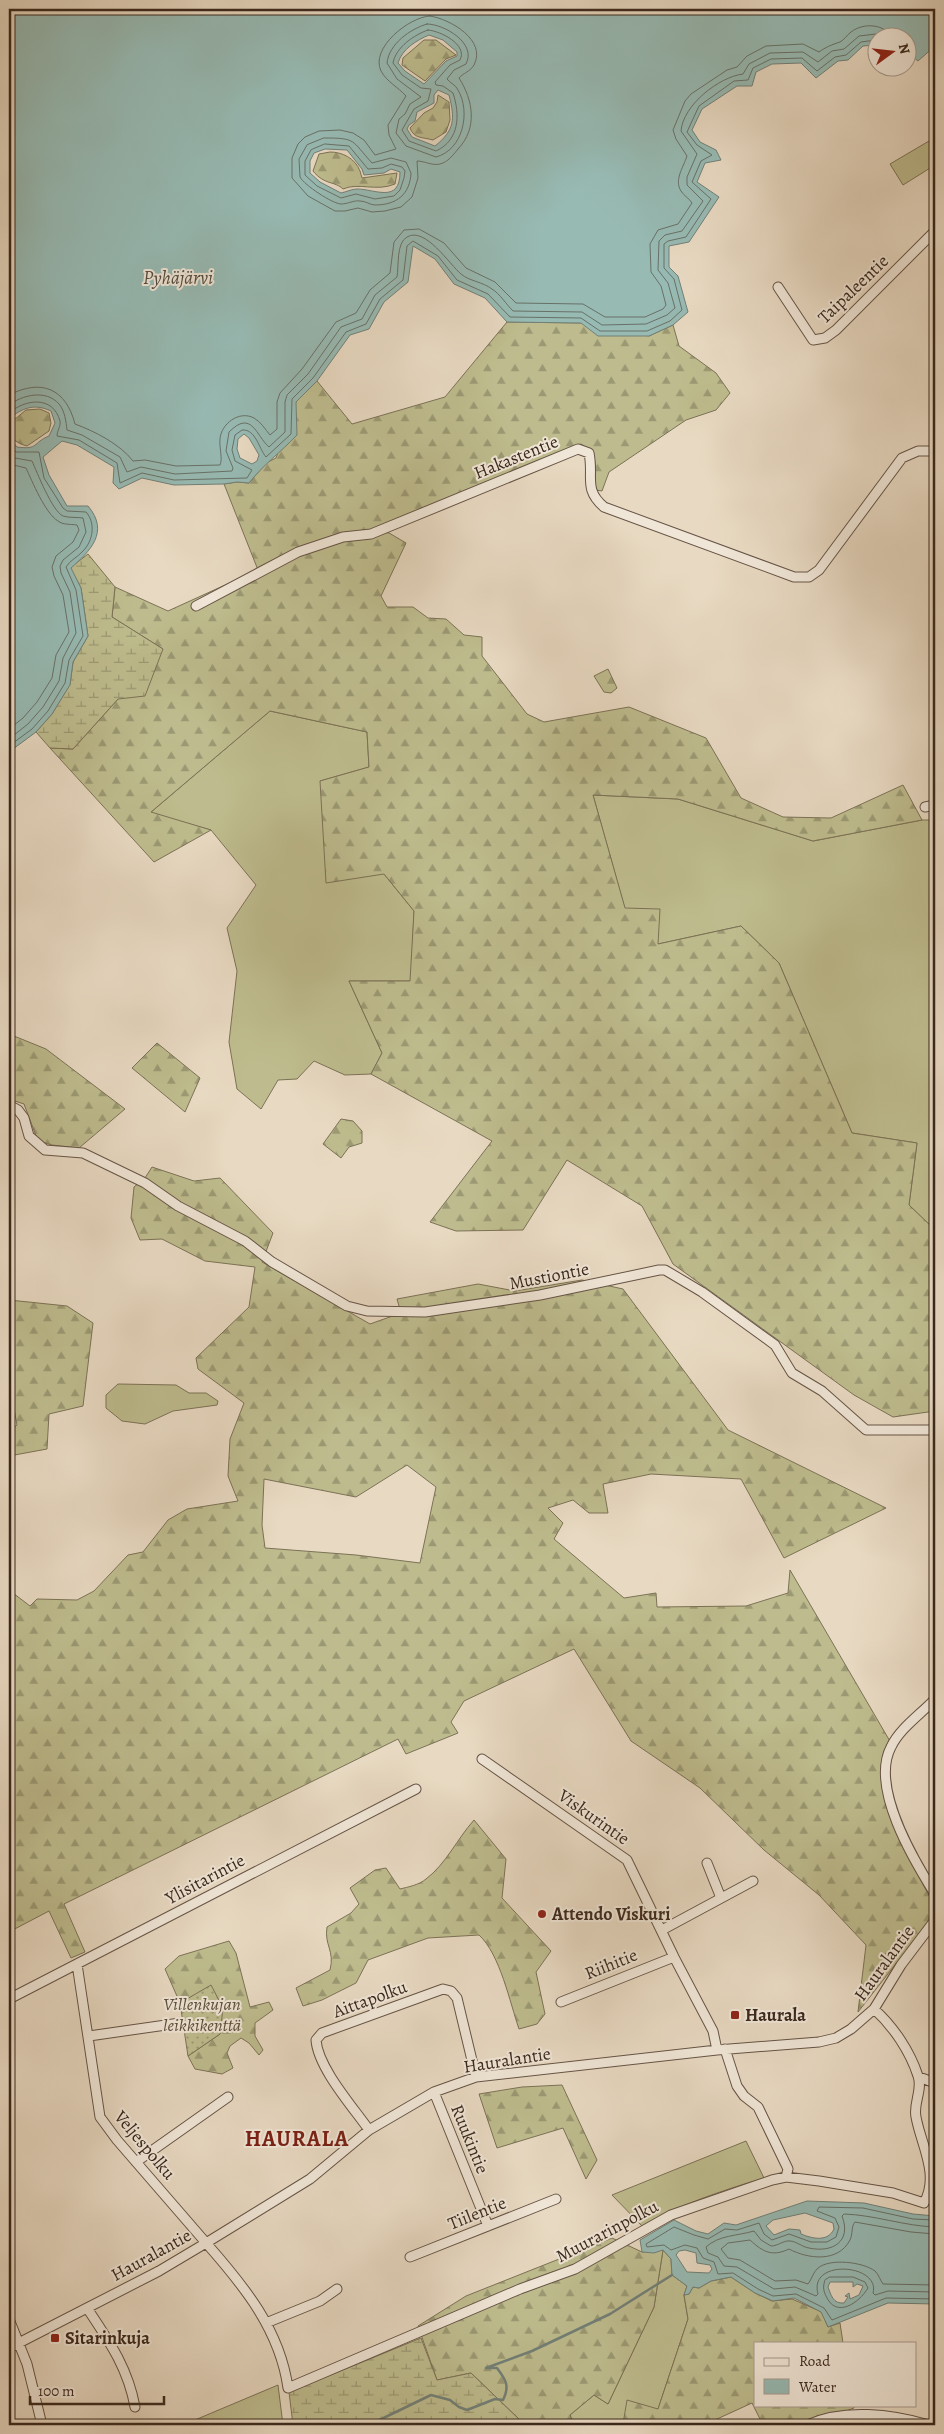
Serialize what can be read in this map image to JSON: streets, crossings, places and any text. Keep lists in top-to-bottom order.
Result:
{
  "streets": {
    "street": [
      "Taipaleentie",
      "Hakastentie",
      "Mustiontie",
      "Viskurintie",
      "Ylisitarintie",
      "Hauralantie",
      "Riihitie",
      "Aittapolku",
      "Ruukintie",
      "Veljespolku",
      "Tiilentie",
      "Muurarinpolku"
    ]
  },
  "crossings": [
    ["Viskurintie", "Hauralantie"],
    ["Viskurintie", "Riihitie"],
    ["Viskurintie", "Muurarinpolku"],
    ["Ylisitarintie", "Veljespolku"],
    ["Hauralantie", "Aittapolku"],
    ["Hauralantie", "Ruukintie"],
    ["Hauralantie", "Veljespolku"],
    ["Ruukintie", "Tiilentie"],
    ["Veljespolku", "Muurarinpolku"]
  ],
  "districts": ["HAURALA"],
  "water": ["Pyhäjärvi"],
  "parks": ["Villenkujan leikkikenttä"],
  "places": {
    "other": ["Attendo Viskuri"],
    "transit": ["Haurala", "Sitarinkuja"]
  },
  "legend": ["Road", "Water"],
  "scale_bar": "100 m",
  "north": "right"
}
